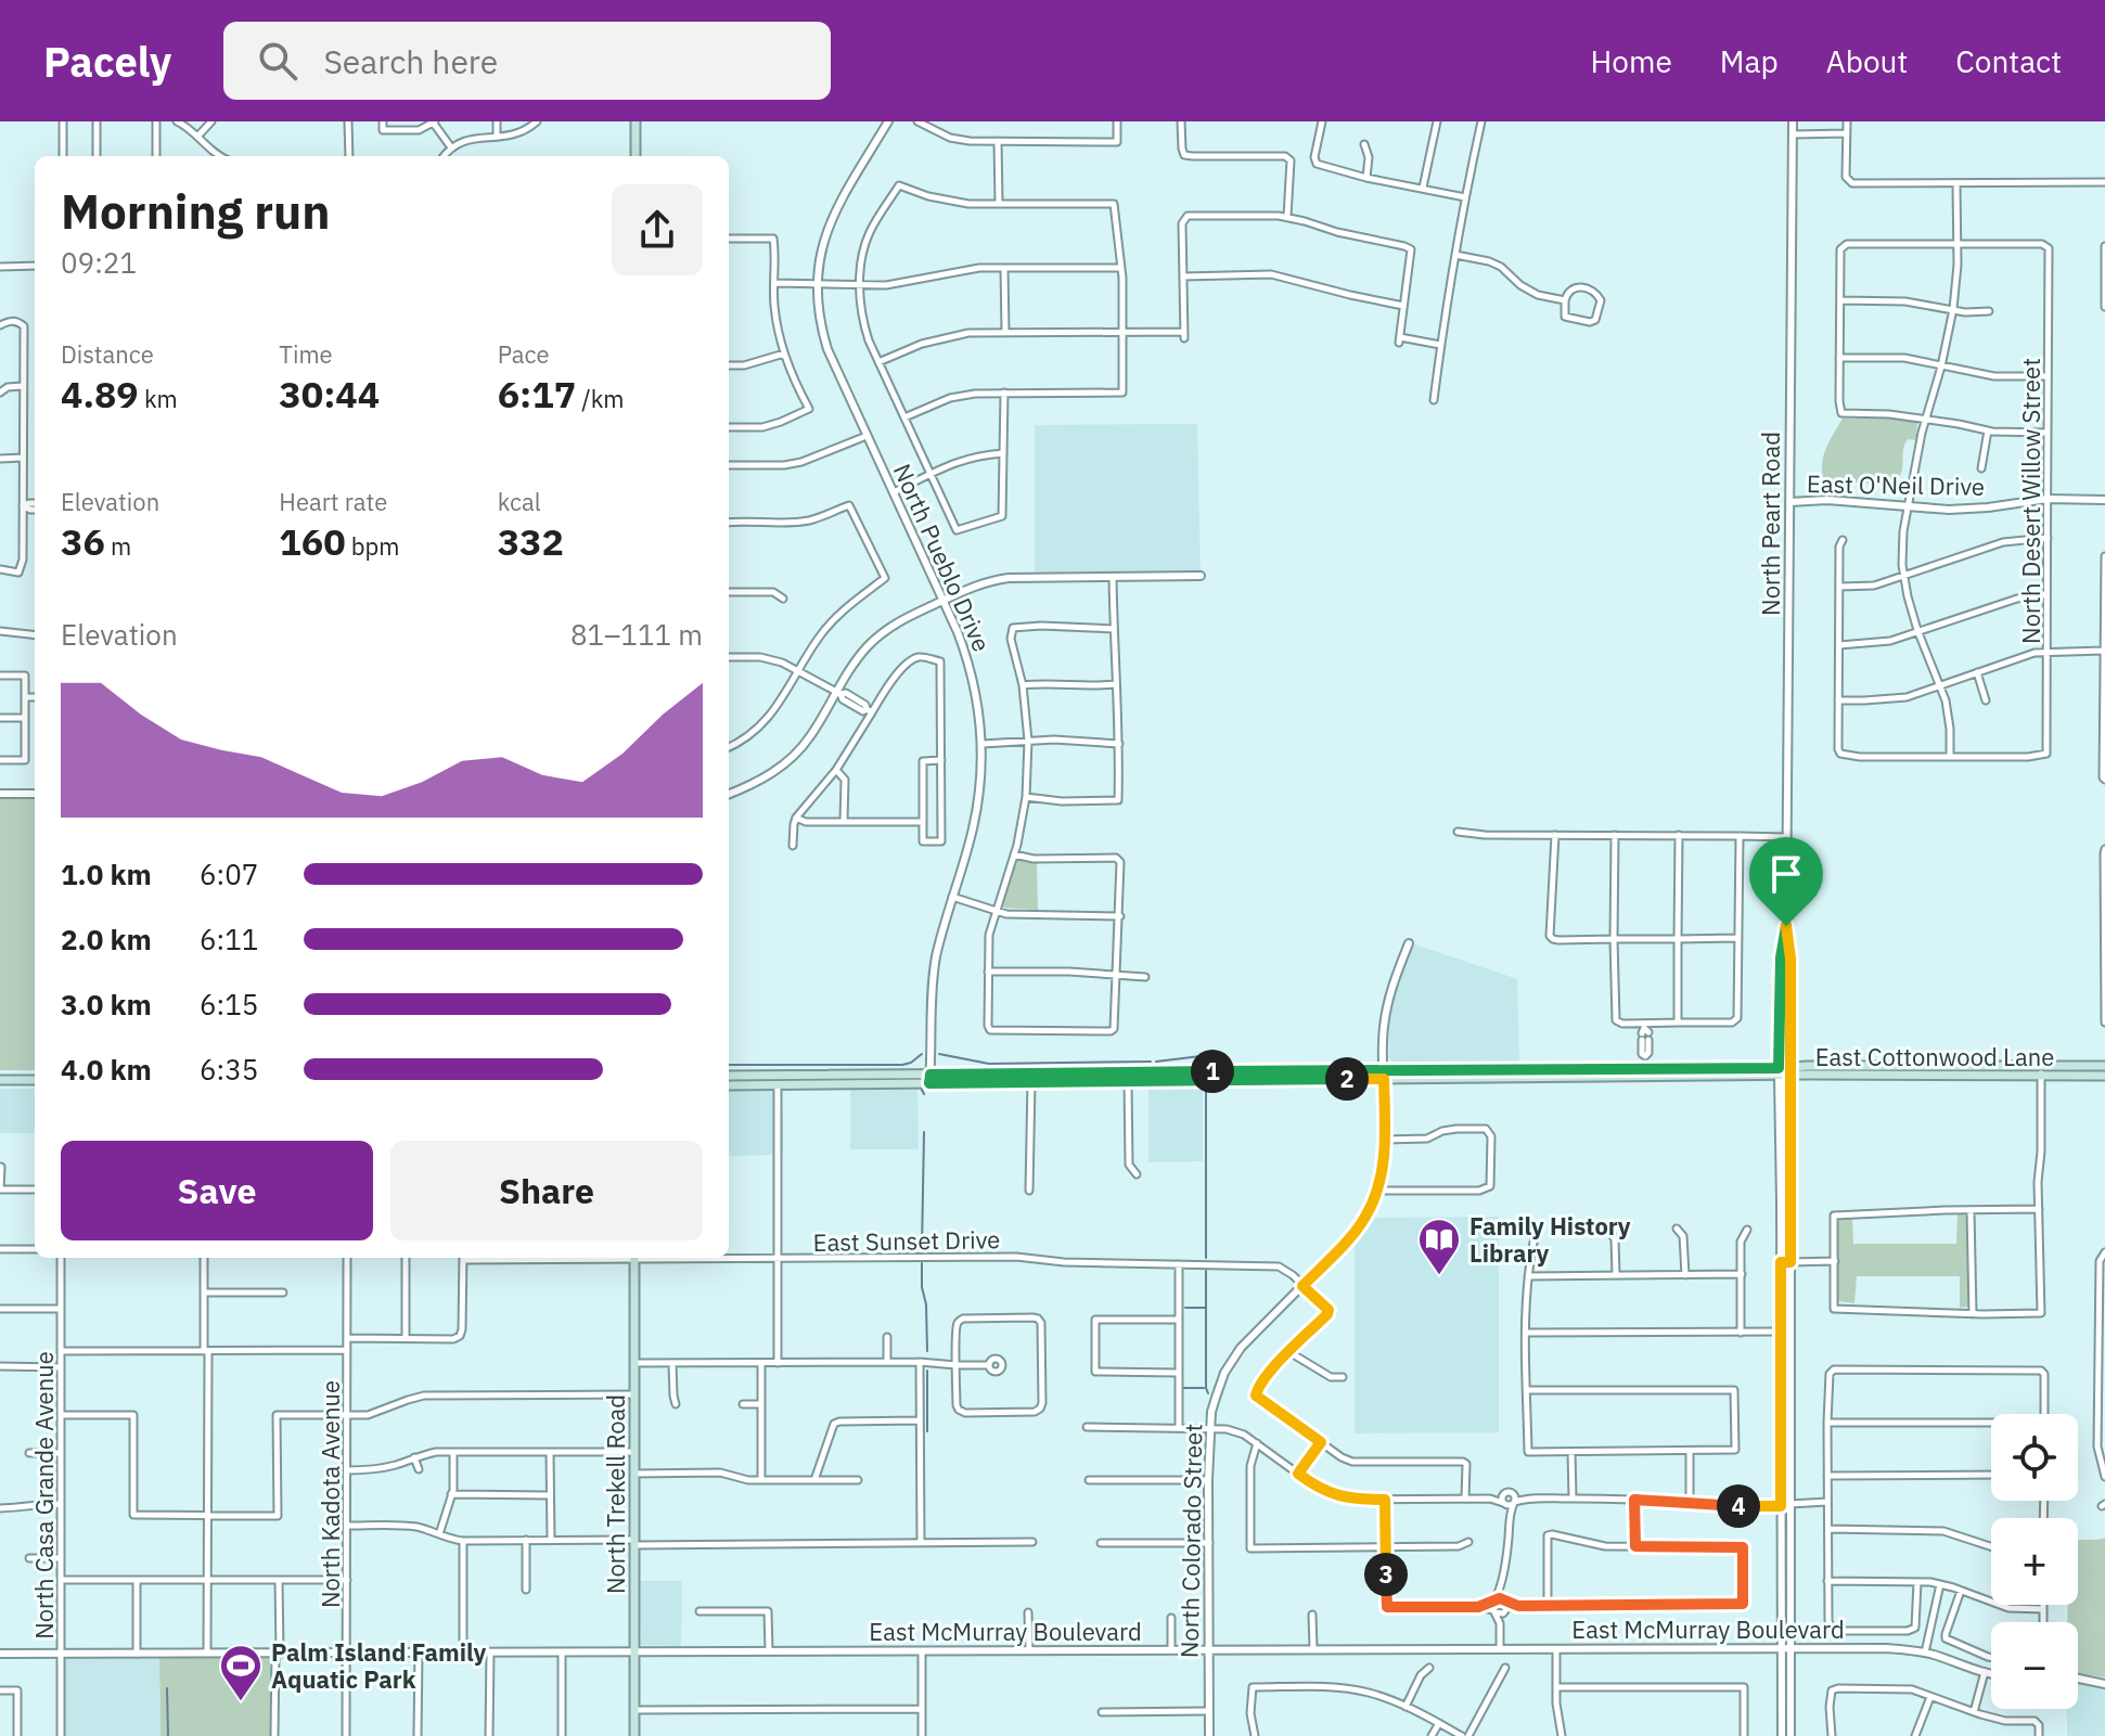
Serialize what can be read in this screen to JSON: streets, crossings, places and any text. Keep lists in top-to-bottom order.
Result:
{
  "streets": {
    "main road": ["East Cottonwood Lane", "North Trekell Road"],
    "street": [
      "East O'Neil Drive",
      "North Desert Willow Street",
      "North Peart Road",
      "North Pueblo Drive",
      "East Sunset Drive",
      "North Kadota Avenue",
      "North Casa Grande Avenue",
      "North Colorado Street",
      "East McMurray Boulevard"
    ]
  },
  "crossings": [
    ["East O'Neil Drive", "North Desert Willow Street"],
    ["East O'Neil Drive", "North Peart Road"],
    ["North Peart Road", "East Cottonwood Lane"],
    ["North Peart Road", "East McMurray Boulevard"],
    ["North Pueblo Drive", "East Cottonwood Lane"],
    ["East Cottonwood Lane", "North Colorado Street"],
    ["East Sunset Drive", "North Colorado Street"],
    ["North Kadota Avenue", "East McMurray Boulevard"],
    ["North Trekell Road", "East McMurray Boulevard"],
    ["North Casa Grande Avenue", "East McMurray Boulevard"],
    ["North Colorado Street", "East McMurray Boulevard"]
  ],
  "places": {
    "library": ["Family History Library"],
    "sports": ["Palm Island Family Aquatic Park"]
  },
  "page": {
    "header": "Pacely",
    "search": "Search here",
    "nav": [
      "Home",
      "Map",
      "About",
      "Contact"
    ],
    "heading": ["Morning run", "09:21"],
    "stats": [
      ["Distance", "4.89 km"],
      ["Time", "30:44"],
      ["Pace", "6:17 /km"],
      ["Elevation", "36 m"],
      ["Heart rate", "160 bpm"],
      ["kcal", "332"]
    ],
    "chart": ["Elevation", "81–111 m"],
    "list": [
      {
        "name": "1.0 km",
        "note": "6:07"
      },
      {
        "name": "2.0 km",
        "note": "6:11"
      },
      {
        "name": "3.0 km",
        "note": "6:15"
      },
      {
        "name": "4.0 km",
        "note": "6:35"
      }
    ],
    "pins": [
      "1",
      "2",
      "4",
      "3"
    ],
    "buttons": ["Save", "Share"],
    "map_buttons": ["+", "−"]
  }
}
